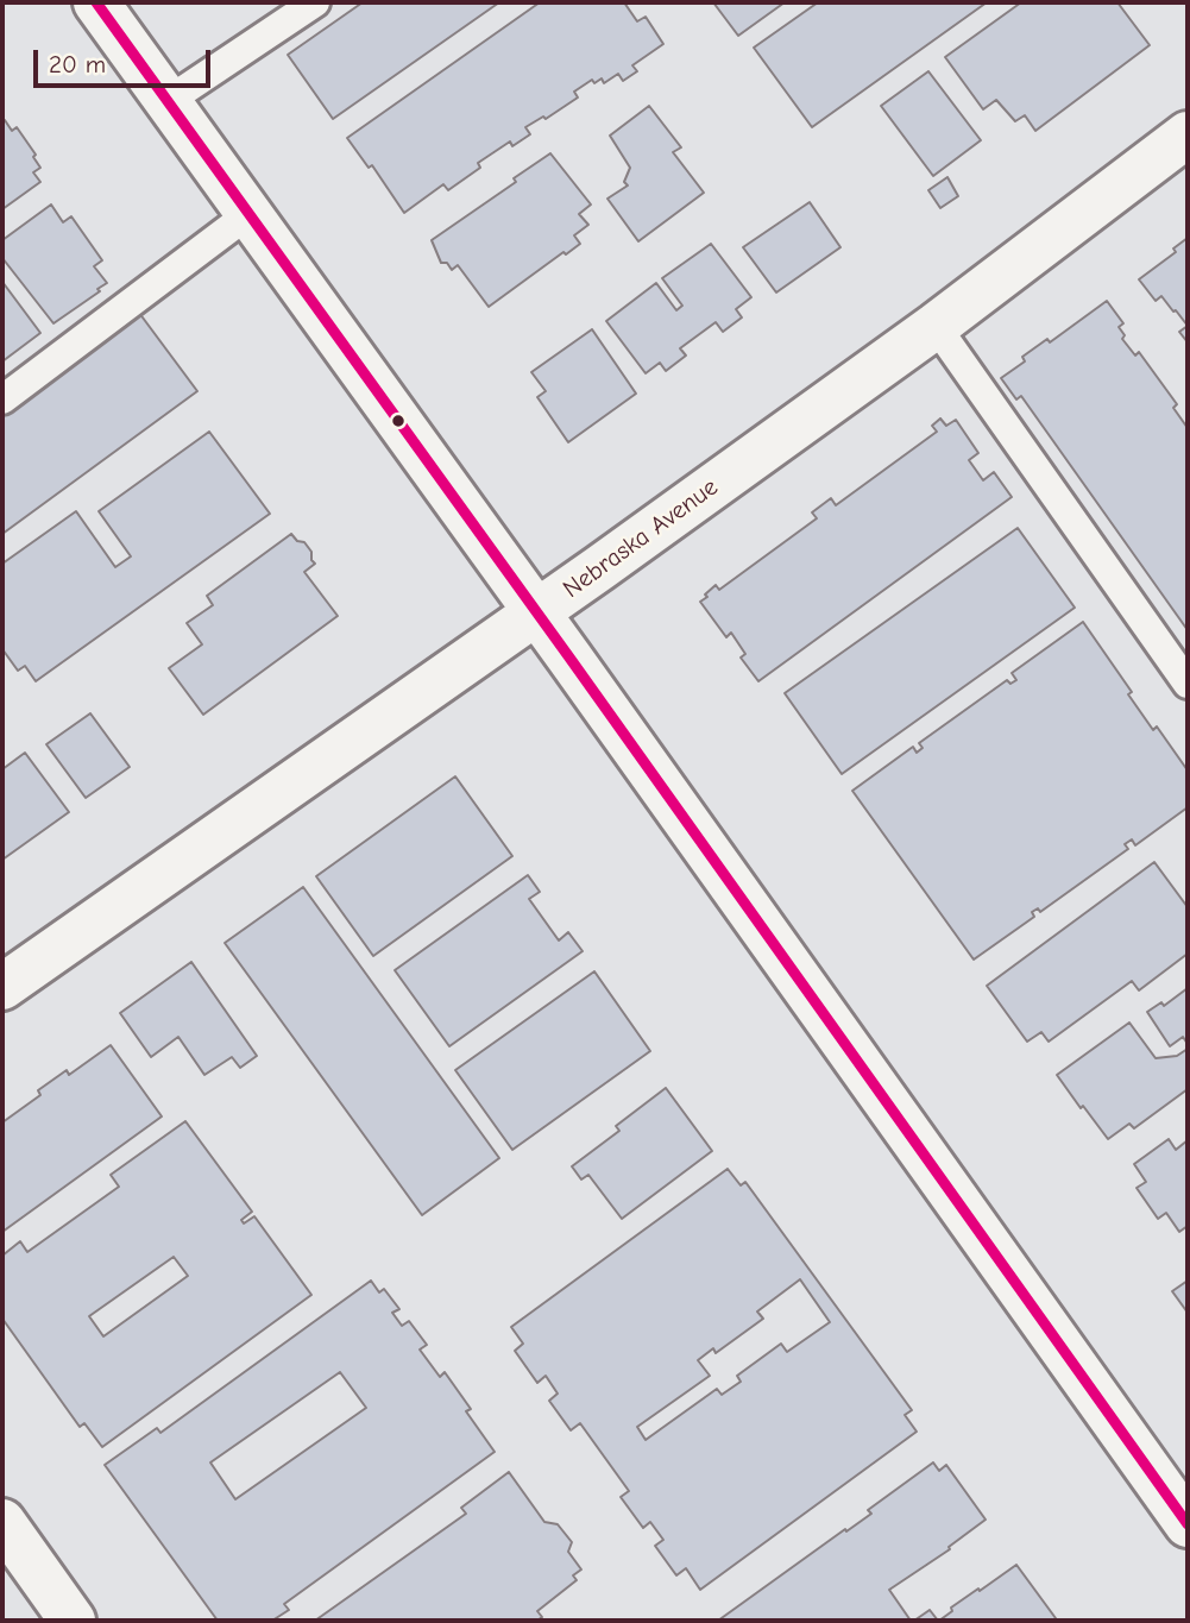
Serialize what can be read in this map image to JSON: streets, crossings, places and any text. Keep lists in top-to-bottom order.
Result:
{
  "streets": {
    "street": ["Nebraska Avenue"]
  },
  "scale_bar": "20 m"
}
